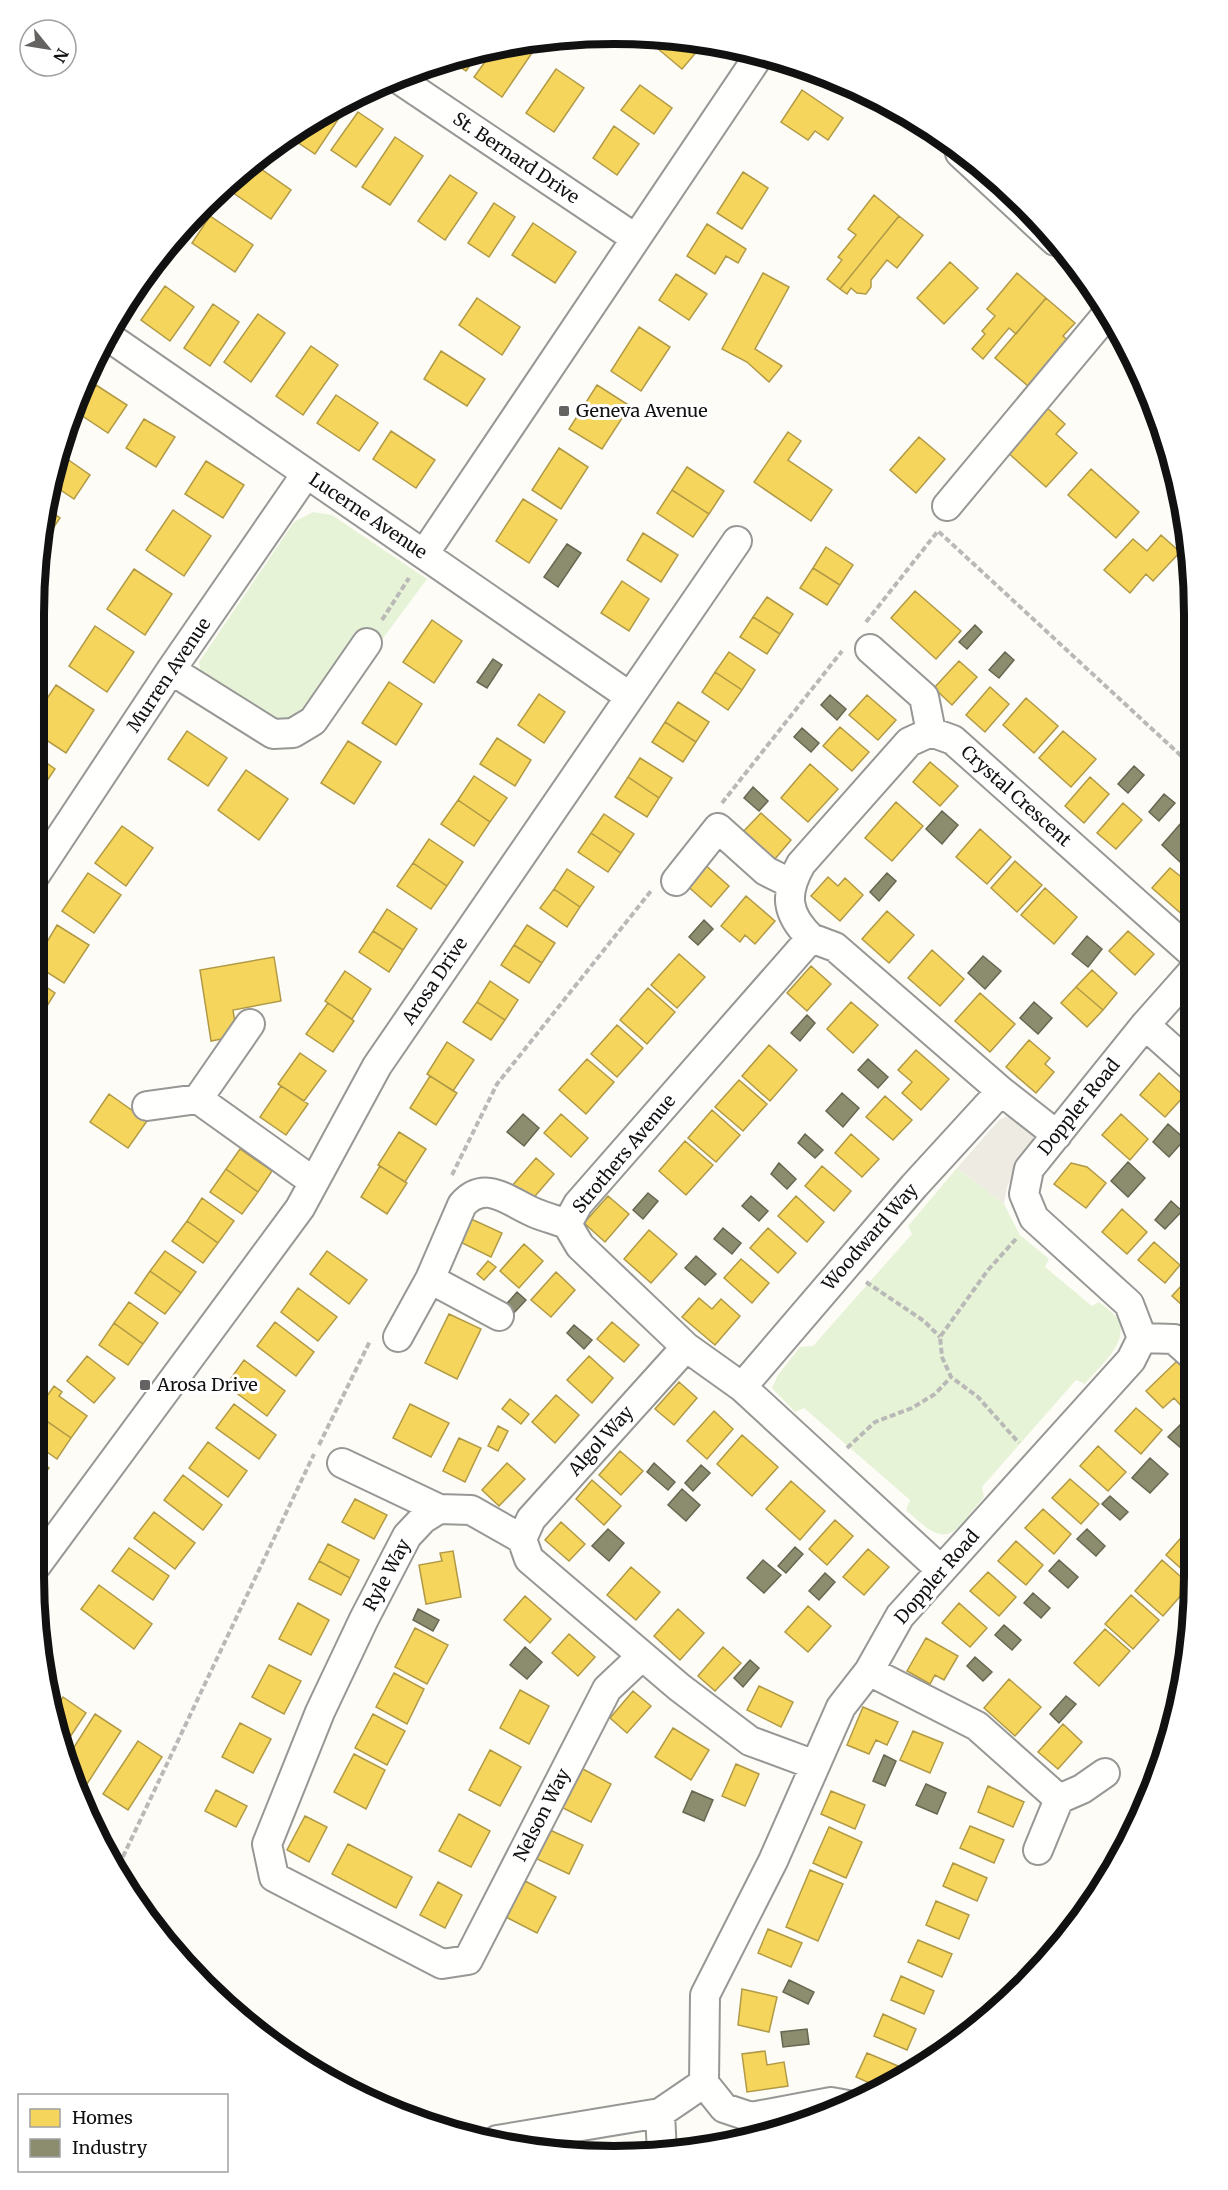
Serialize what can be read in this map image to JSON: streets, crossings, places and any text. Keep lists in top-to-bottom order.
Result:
{
  "streets": {
    "street": [
      "St. Bernard Drive",
      "Lucerne Avenue",
      "Murren Avenue",
      "Crystal Crescent",
      "Arosa Drive",
      "Doppler Road",
      "Strothers Avenue",
      "Woodward Way",
      "Algol Way",
      "Ryle Way",
      "Nelson Way"
    ]
  },
  "crossings": [
    ["Lucerne Avenue", "Murren Avenue"],
    ["Lucerne Avenue", "Arosa Drive"],
    ["Doppler Road", "Strothers Avenue"],
    ["Strothers Avenue", "Woodward Way"],
    ["Strothers Avenue", "Algol Way"],
    ["Ryle Way", "Nelson Way"]
  ],
  "places": {
    "transit": ["Geneva Avenue", "Arosa Drive"]
  },
  "legend": ["Homes", "Industry"],
  "north": "bottom right"
}
